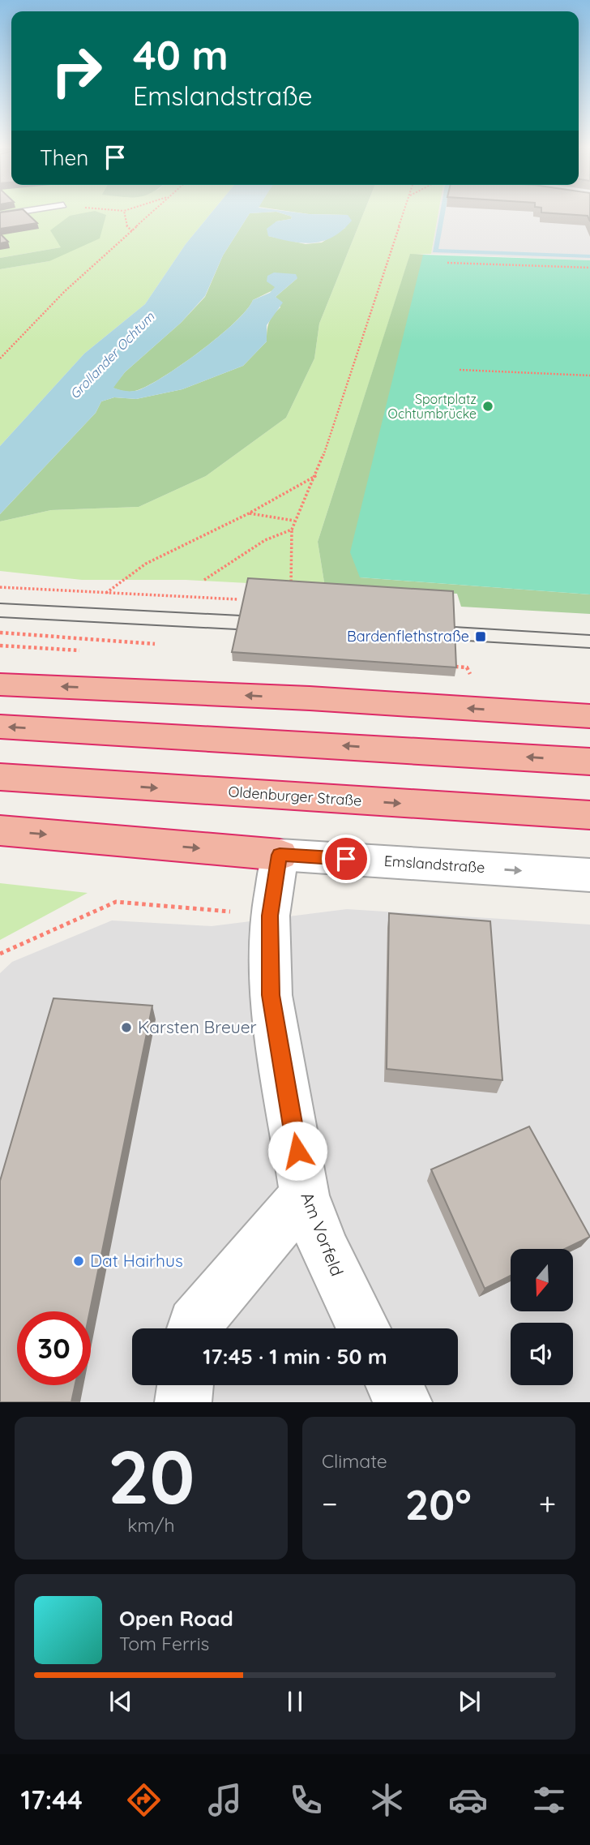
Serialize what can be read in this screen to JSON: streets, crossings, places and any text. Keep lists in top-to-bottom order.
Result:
{
  "streets": {
    "highway": ["Oldenburger Straße"],
    "street": ["Emslandstraße", "Am Vorfeld"]
  },
  "crossings": [
    ["Emslandstraße", "Am Vorfeld"]
  ],
  "one_way": ["Emslandstraße"],
  "water": ["Grollander Ochtum"],
  "places": {
    "other": ["Sportplatz Ochtumbrücke", "Karsten Breuer", "Dat Hairhus"],
    "transit": ["Bardenflethstraße"]
  },
  "north": "bottom",
  "page": {
    "turn": ["40 m", "Emslandstraße"],
    "then": "Then",
    "limit": "30",
    "trip": "17:45 · 1 min · 50 m",
    "tile": [
      ["20", "km/h"],
      "Climate"
    ],
    "heat": ["−", "20°", "+"],
    "song": ["Open Road", "Tom Ferris"],
    "tabs": "17:44"
  }
}
